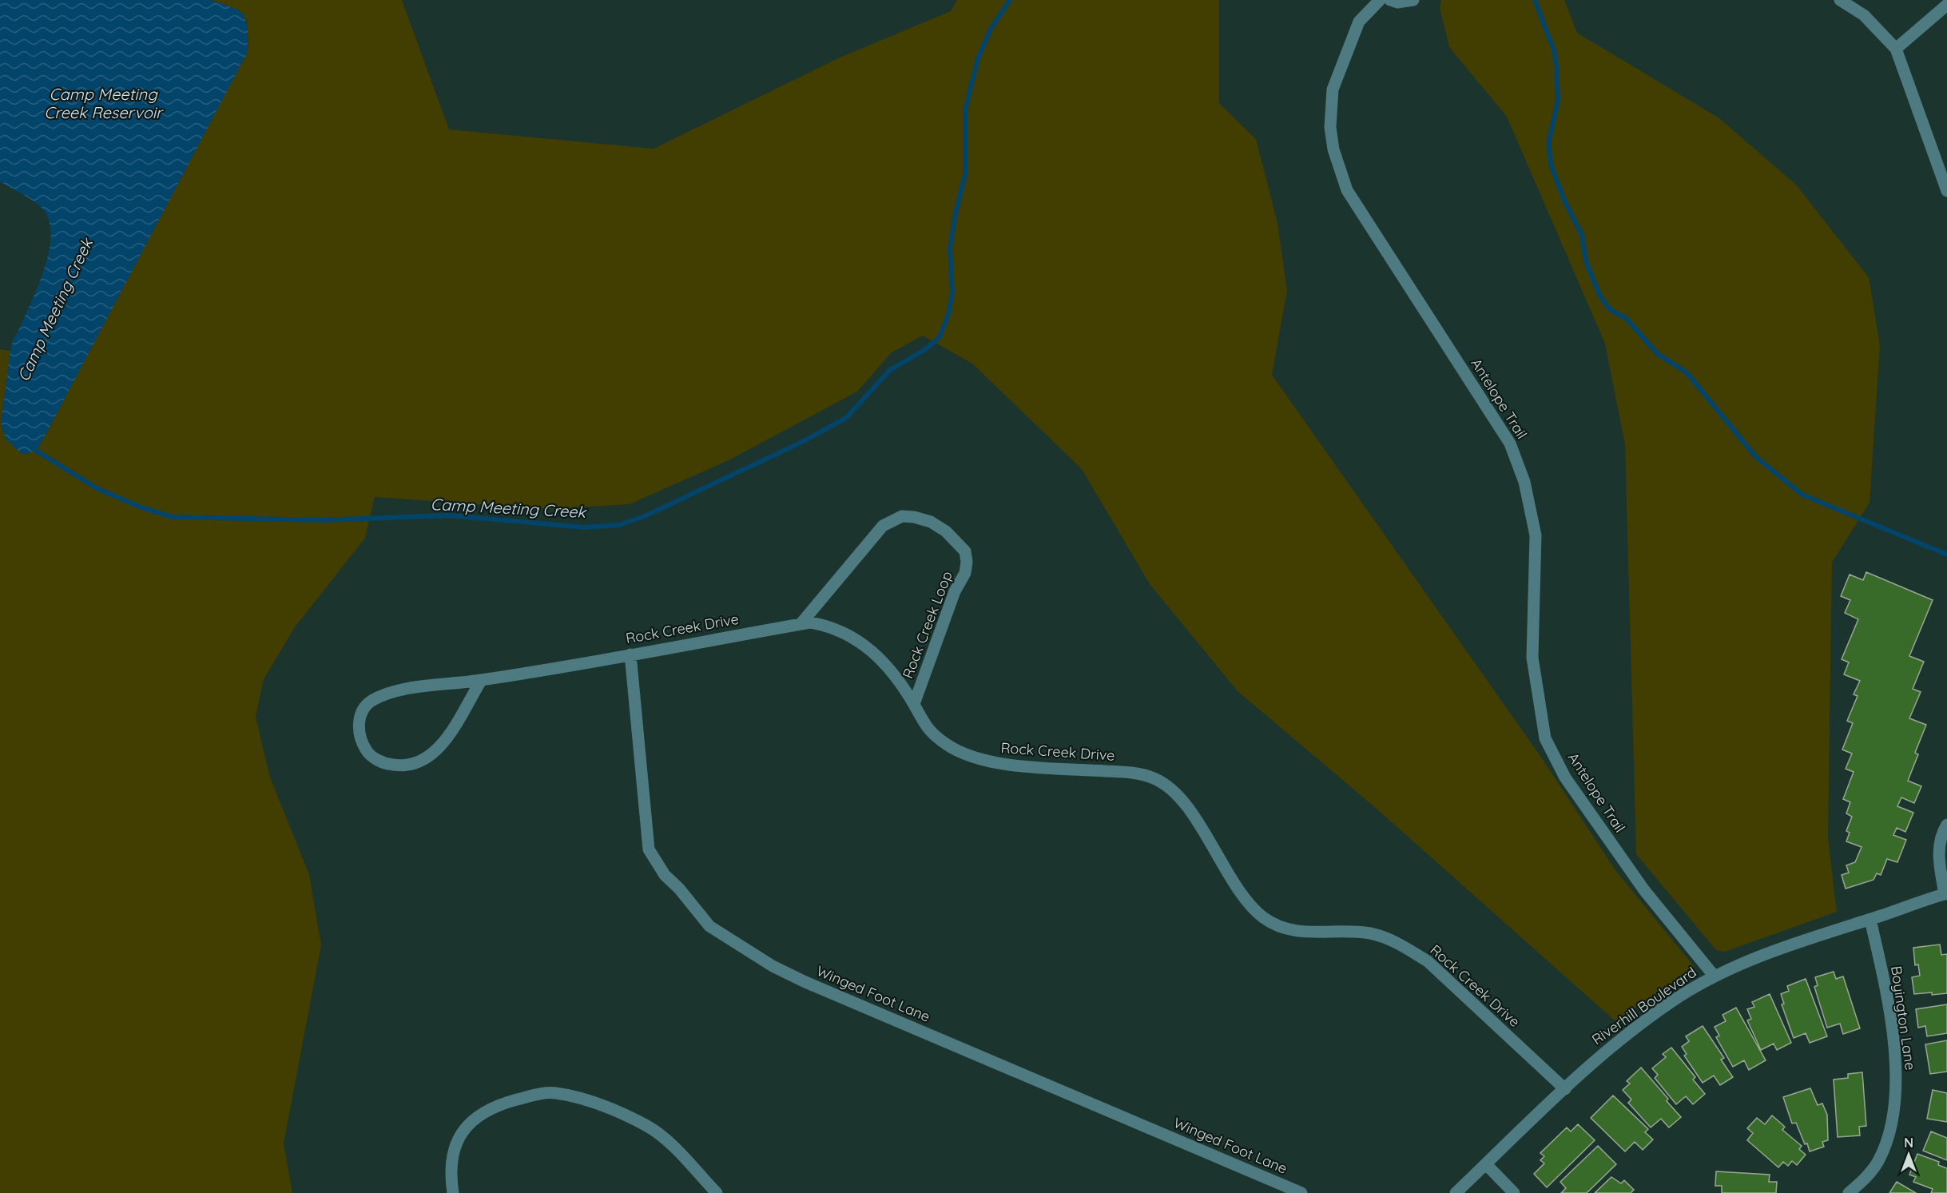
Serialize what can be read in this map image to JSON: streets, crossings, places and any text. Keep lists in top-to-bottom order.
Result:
{
  "streets": {
    "street": [
      "Antelope Trail",
      "Rock Creek Loop",
      "Rock Creek Drive",
      "Winged Foot Lane",
      "Riverhill Boulevard",
      "Boyington Lane"
    ]
  },
  "crossings": [
    ["Antelope Trail", "Riverhill Boulevard"],
    ["Rock Creek Loop", "Rock Creek Drive"],
    ["Rock Creek Drive", "Winged Foot Lane"],
    ["Rock Creek Drive", "Riverhill Boulevard"],
    ["Riverhill Boulevard", "Boyington Lane"]
  ],
  "water": ["Camp Meeting Creek Reservoir", "Camp Meeting Creek"],
  "north": "top"
}
